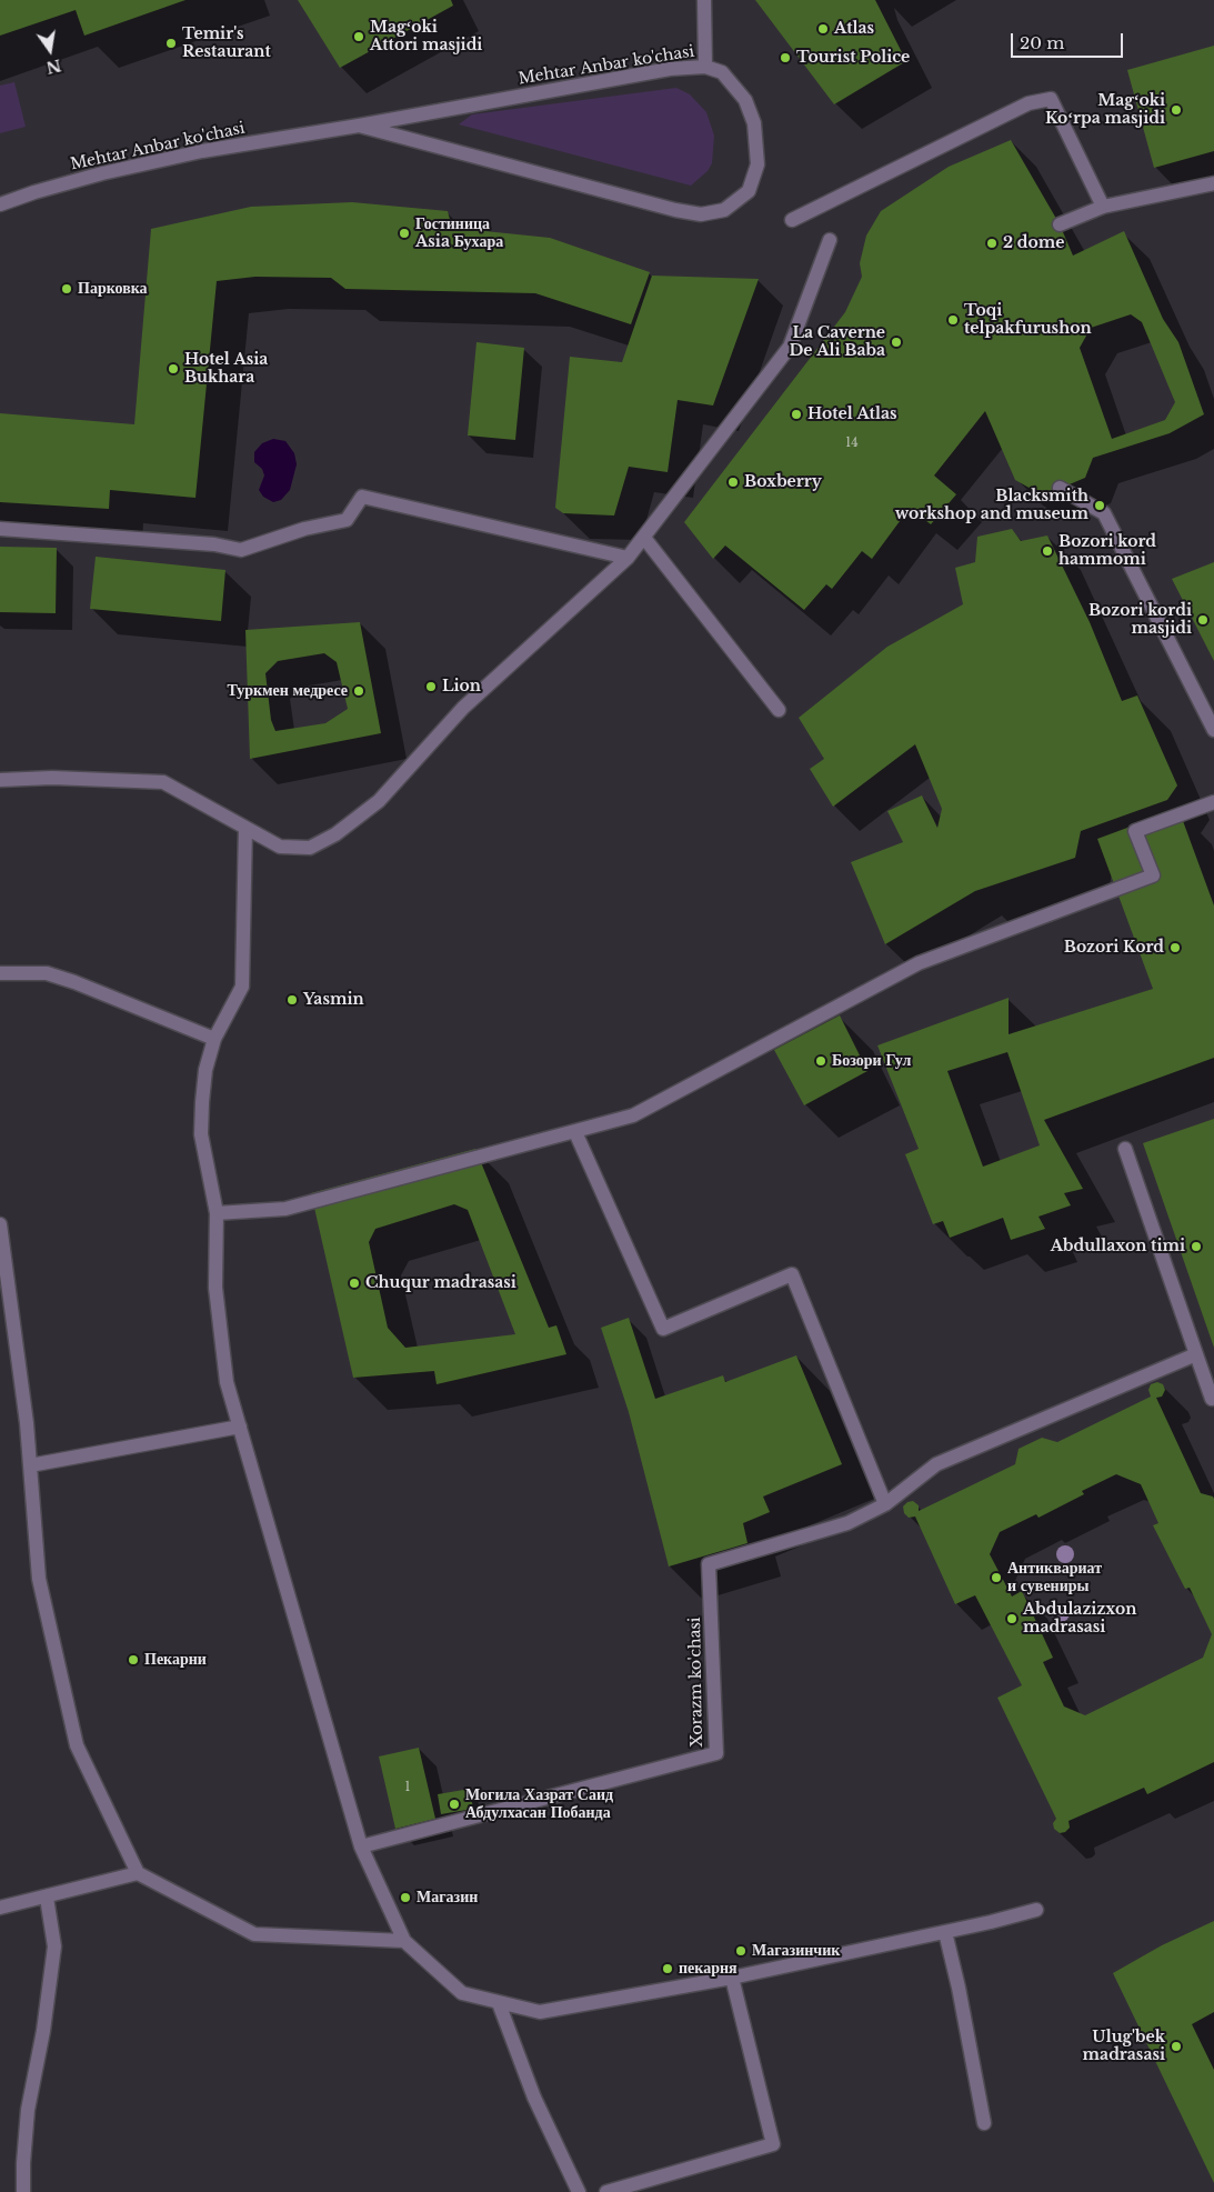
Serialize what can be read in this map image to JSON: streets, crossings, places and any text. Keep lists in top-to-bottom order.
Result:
{
  "streets": {
    "street": ["Mehtar Anbar ko'chasi", "Xorazm ko'chasi"]
  },
  "places": [
    "Atlas",
    "Magʻoki Attori masjidi",
    "Temir's Restaurant",
    "Tourist Police",
    "Magʻoki Koʻrpa masjidi",
    "Гостиница Asia Бухара",
    "2 dome",
    "Парковка",
    "Toqi telpakfurushon",
    "La Caverne De Ali Baba",
    "Hotel Asia Bukhara",
    "Hotel Atlas",
    "Boxberry",
    "Blacksmith workshop and museum",
    "Bozori kord hammomi",
    "Bozori kordi masjidi",
    "Lion",
    "Туркмен медресе",
    "Bozori Kord",
    "Yasmin",
    "Бозори Гул",
    "Abdullaxon timi",
    "Chuqur madrasasi",
    "Антиквариат и сувениры",
    "Abdulazizxon madrasasi",
    "Пекарни",
    "Могила Хазрат Саид Абдулхасан Побанда",
    "Магазин",
    "Магазинчик",
    "пекарня",
    "Ulug'bek madrasasi"
  ],
  "house_numbers": ["14", "1"],
  "scale_bar": "20 m",
  "north": "bottom"
}
